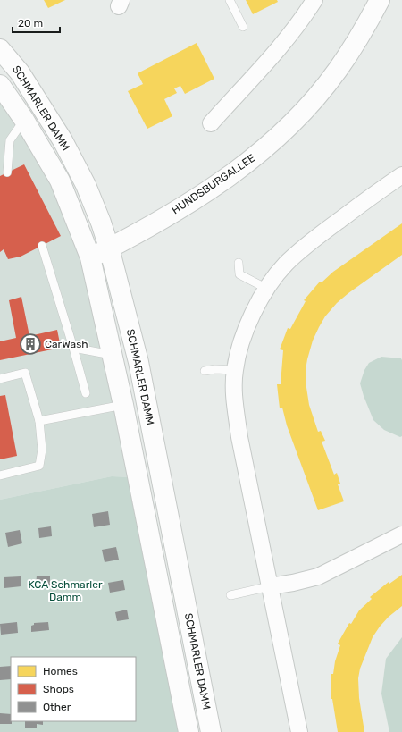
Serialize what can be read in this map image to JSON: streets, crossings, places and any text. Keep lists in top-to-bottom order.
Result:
{
  "streets": {
    "street": ["SCHMARLER DAMM", "HUNDSBURGALLEE"]
  },
  "crossings": [
    ["SCHMARLER DAMM", "HUNDSBURGALLEE"]
  ],
  "parks": ["KGA Schmarler Damm"],
  "places": {
    "building": ["CarWash"]
  },
  "legend": ["Homes", "Shops", "Other"],
  "scale_bar": "20 m"
}
